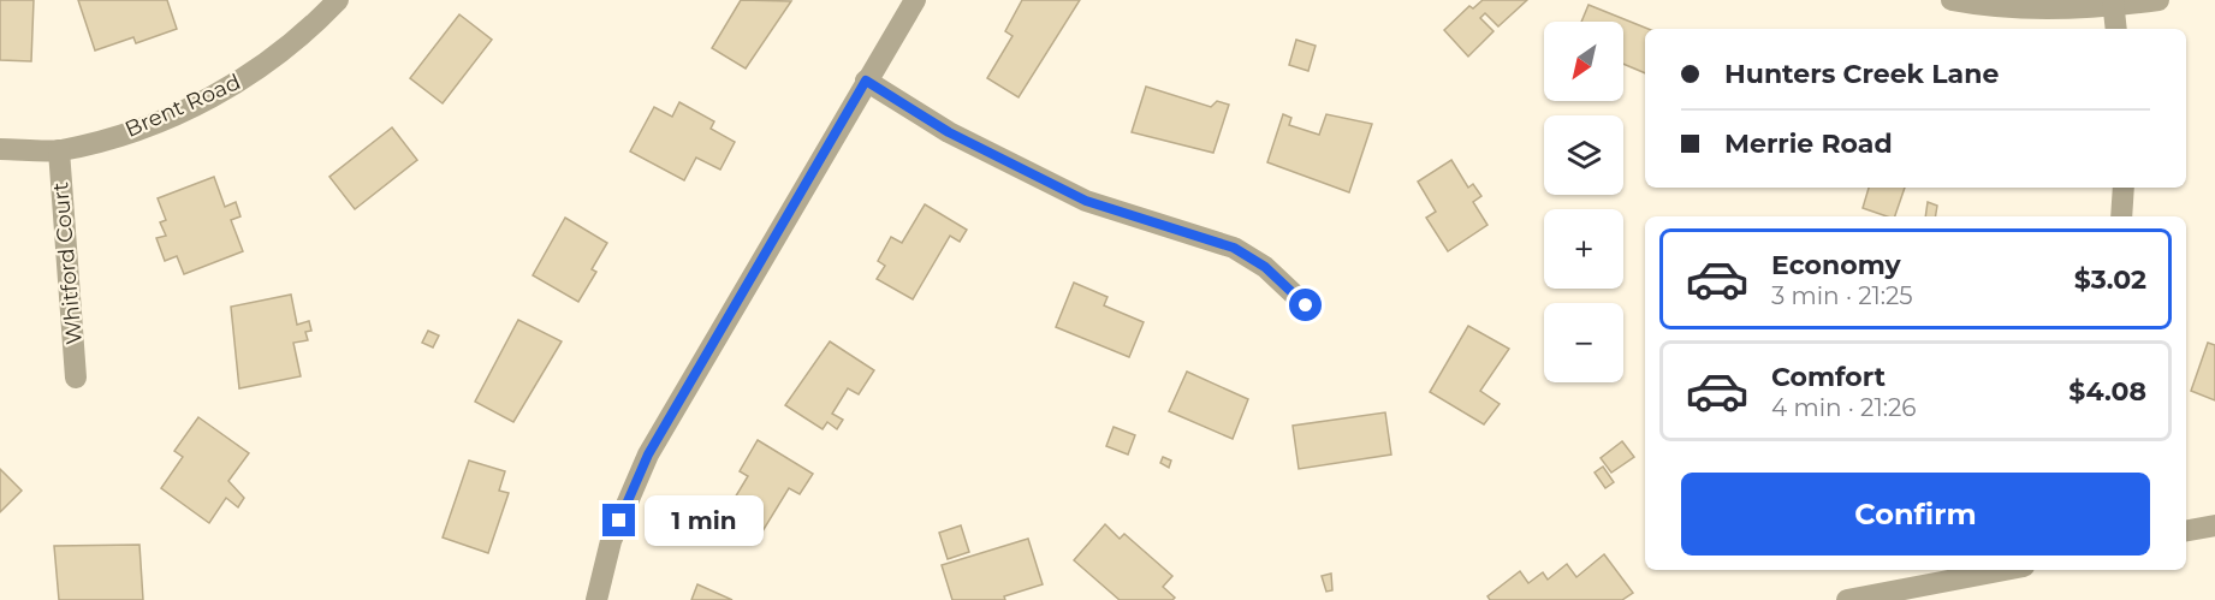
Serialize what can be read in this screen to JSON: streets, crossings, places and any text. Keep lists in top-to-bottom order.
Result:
{
  "streets": {
    "street": ["Brent Road", "Whitford Court"]
  },
  "crossings": [
    ["Brent Road", "Whitford Court"]
  ],
  "north": "bottom left",
  "page": {
    "map_buttons": ["+", "−"],
    "banner": ["Hunters Creek Lane", "Merrie Road"],
    "list": [
      {
        "name": "Economy",
        "note": "3 min · 21:25",
        "value": "$3.02"
      },
      {
        "name": "Comfort",
        "note": "4 min · 21:26",
        "value": "$4.08"
      }
    ],
    "buttons": "Confirm",
    "bubble": "1 min"
  }
}
